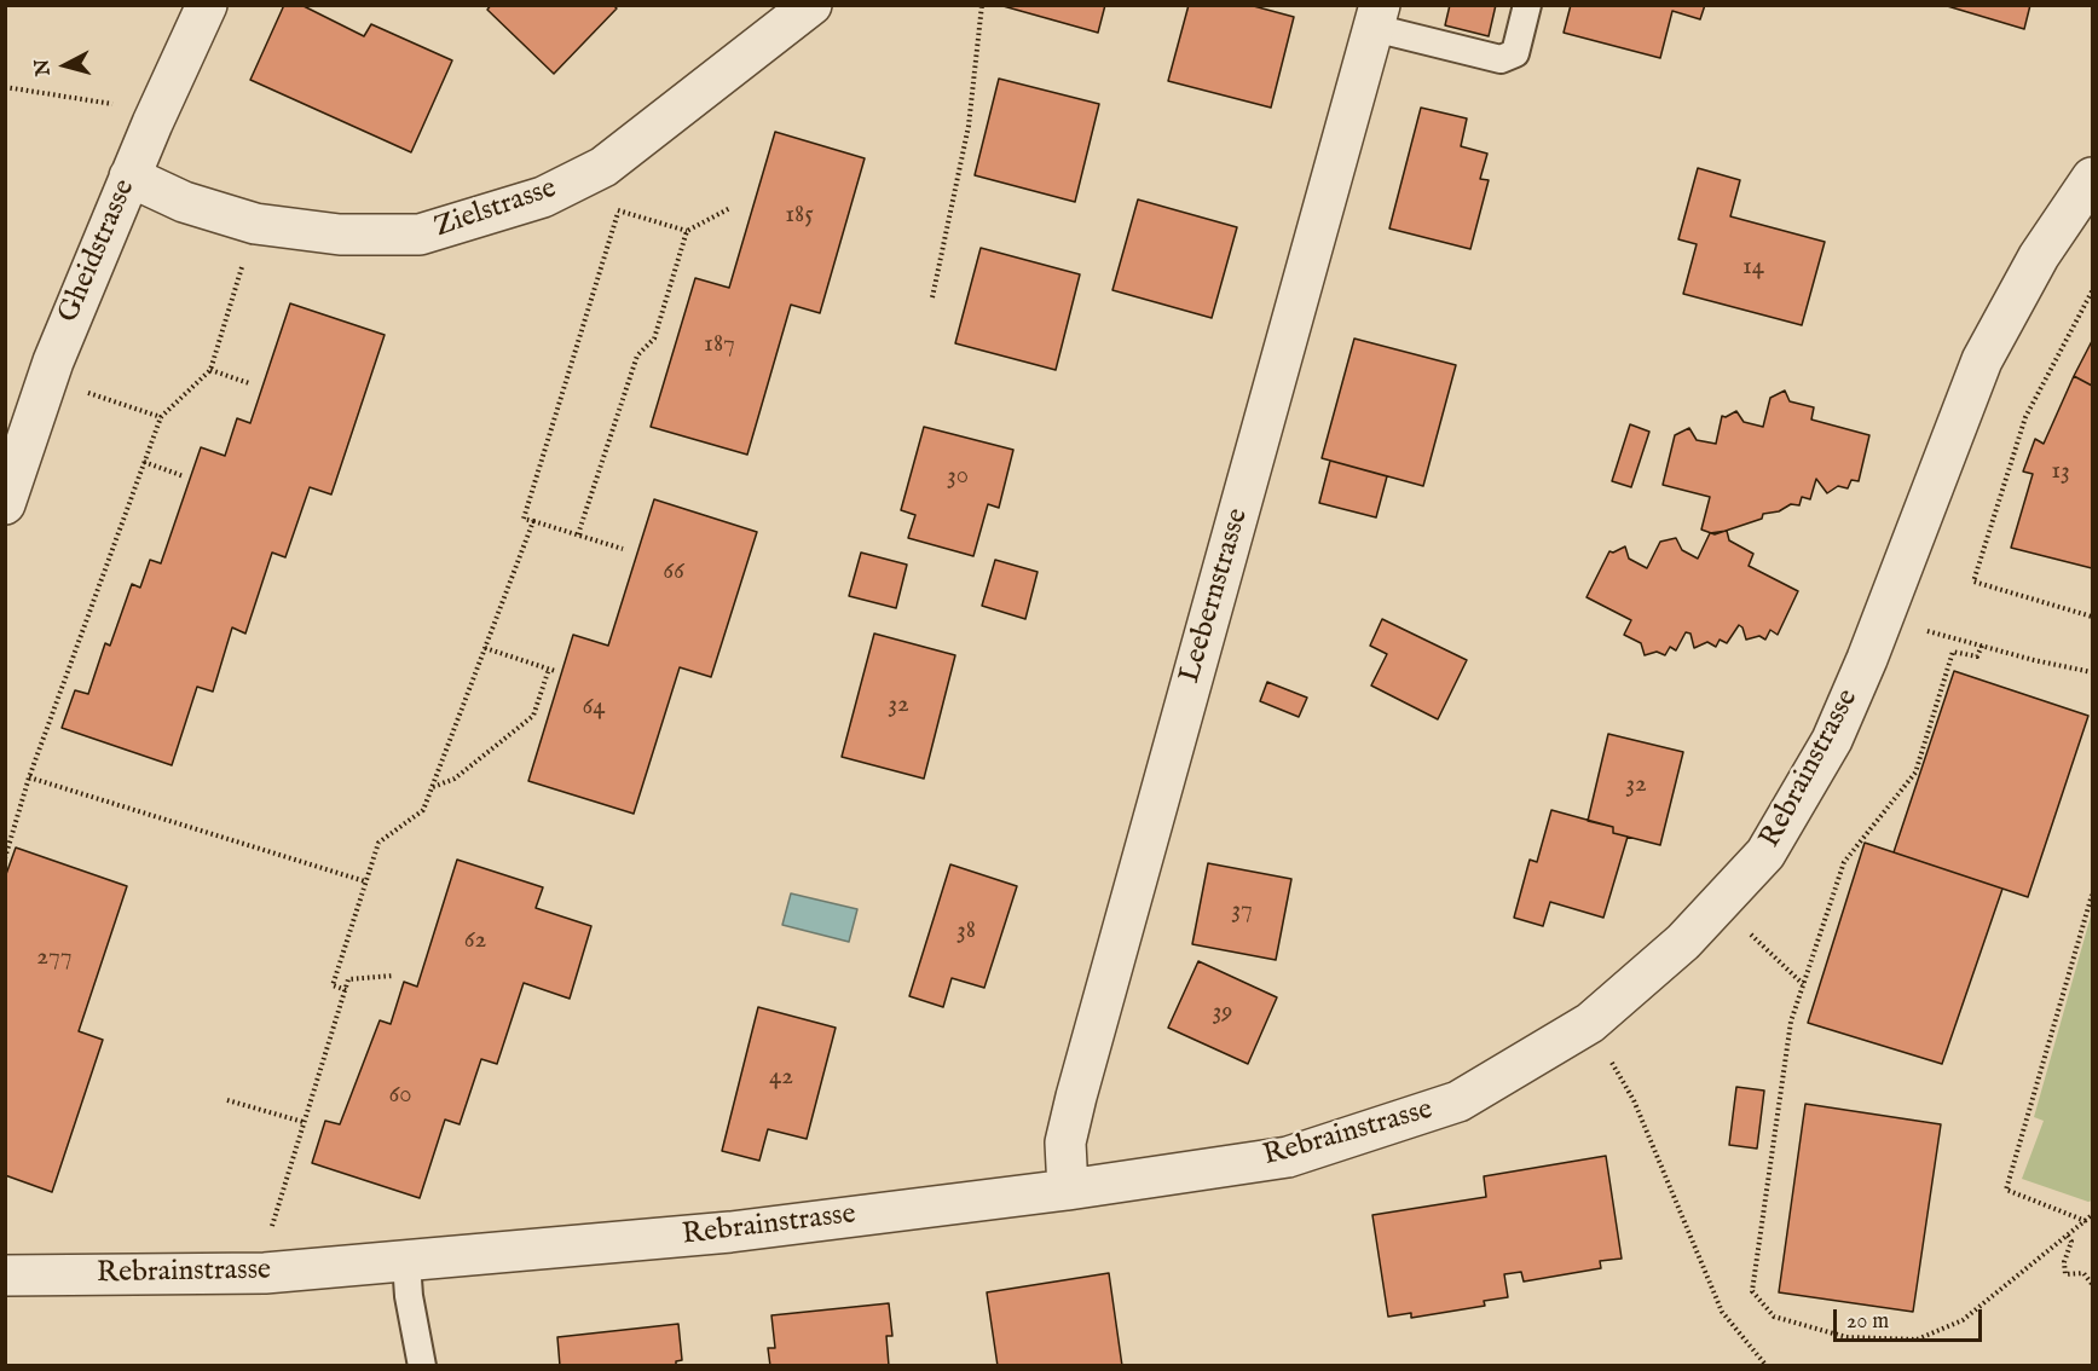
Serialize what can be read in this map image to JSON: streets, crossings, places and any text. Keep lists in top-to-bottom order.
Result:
{
  "streets": {
    "street": [
      "Zielstrasse",
      "Gheidstrasse",
      "Leebernstrasse",
      "Rebrainstrasse"
    ]
  },
  "crossings": [
    ["Zielstrasse", "Gheidstrasse"],
    ["Leebernstrasse", "Rebrainstrasse"]
  ],
  "house_numbers": [
    "185",
    "14",
    "187",
    "13",
    "30",
    "66",
    "32",
    "64",
    "32",
    "37",
    "38",
    "62",
    "277",
    "39",
    "42",
    "60"
  ],
  "scale_bar": "20 m",
  "north": "left"
}
